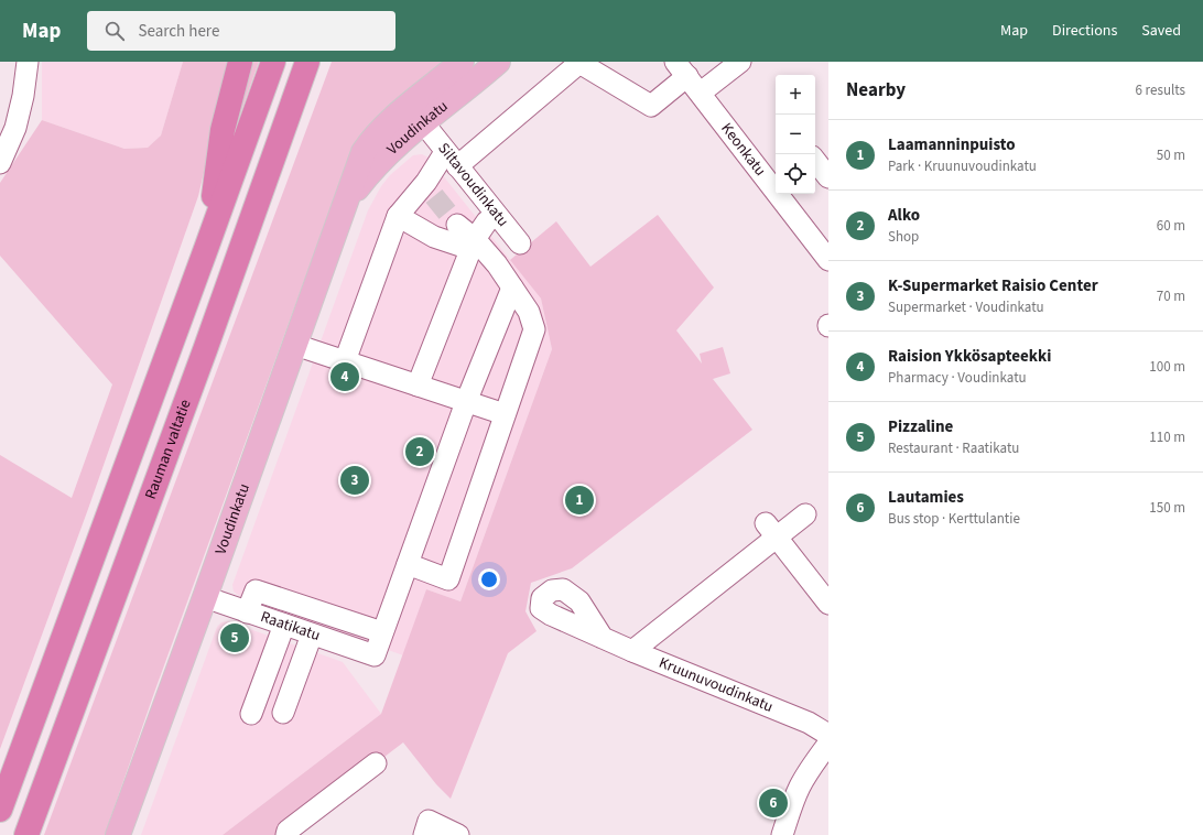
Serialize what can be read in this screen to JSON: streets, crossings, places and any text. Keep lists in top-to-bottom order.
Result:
{
  "streets": {
    "highway": ["Rauman valtatie"],
    "main road": ["Voudinkatu"],
    "street": [
      "Keonkatu",
      "Siltavoudinkatu",
      "Raatikatu",
      "Kruunuvoudinkatu"
    ]
  },
  "crossings": [
    ["Voudinkatu", "Siltavoudinkatu"],
    ["Voudinkatu", "Raatikatu"]
  ],
  "page": {
    "header": "Map",
    "search": "Search here",
    "nav": ["Map", "Directions", "Saved"],
    "heading": ["Nearby", "6 results"],
    "map_buttons": ["+", "−"],
    "list": [
      {
        "mark": "1",
        "name": "Laamanninpuisto",
        "note": "Park · Kruunuvoudinkatu",
        "value": "50 m"
      },
      {
        "mark": "2",
        "name": "Alko",
        "note": "Shop",
        "value": "60 m"
      },
      {
        "mark": "3",
        "name": "K-Supermarket Raisio Center",
        "note": "Supermarket · Voudinkatu",
        "value": "70 m"
      },
      {
        "mark": "4",
        "name": "Raision Ykkösapteekki",
        "note": "Pharmacy · Voudinkatu",
        "value": "100 m"
      },
      {
        "mark": "5",
        "name": "Pizzaline",
        "note": "Restaurant · Raatikatu",
        "value": "110 m"
      },
      {
        "mark": "6",
        "name": "Lautamies",
        "note": "Bus stop · Kerttulantie",
        "value": "150 m"
      }
    ],
    "pins": [
      "4",
      "2",
      "3",
      "1",
      "5",
      "6"
    ]
  }
}
